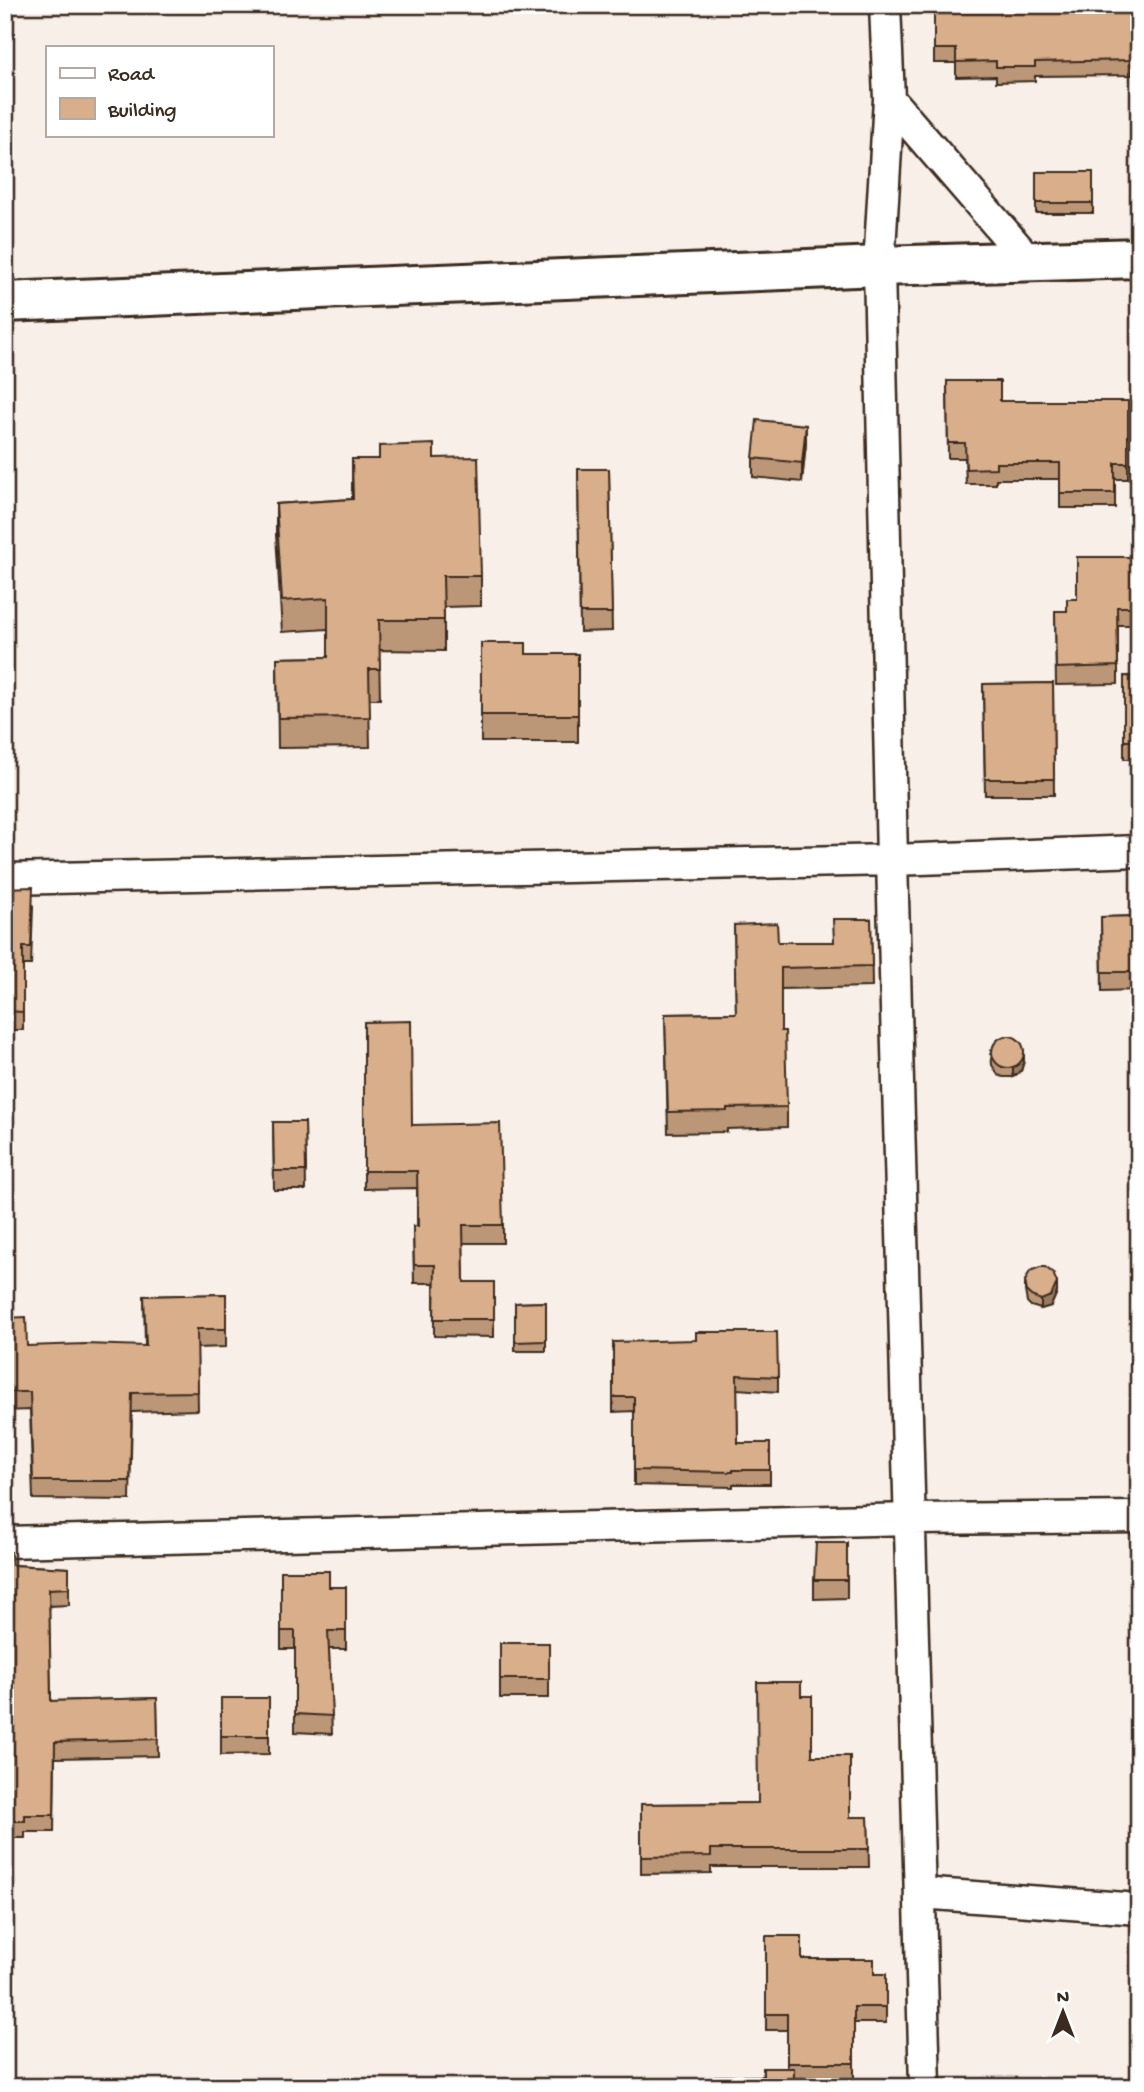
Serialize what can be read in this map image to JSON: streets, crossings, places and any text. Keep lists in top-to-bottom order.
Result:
{
  "legend": ["Road", "Building"],
  "north": "top"
}
